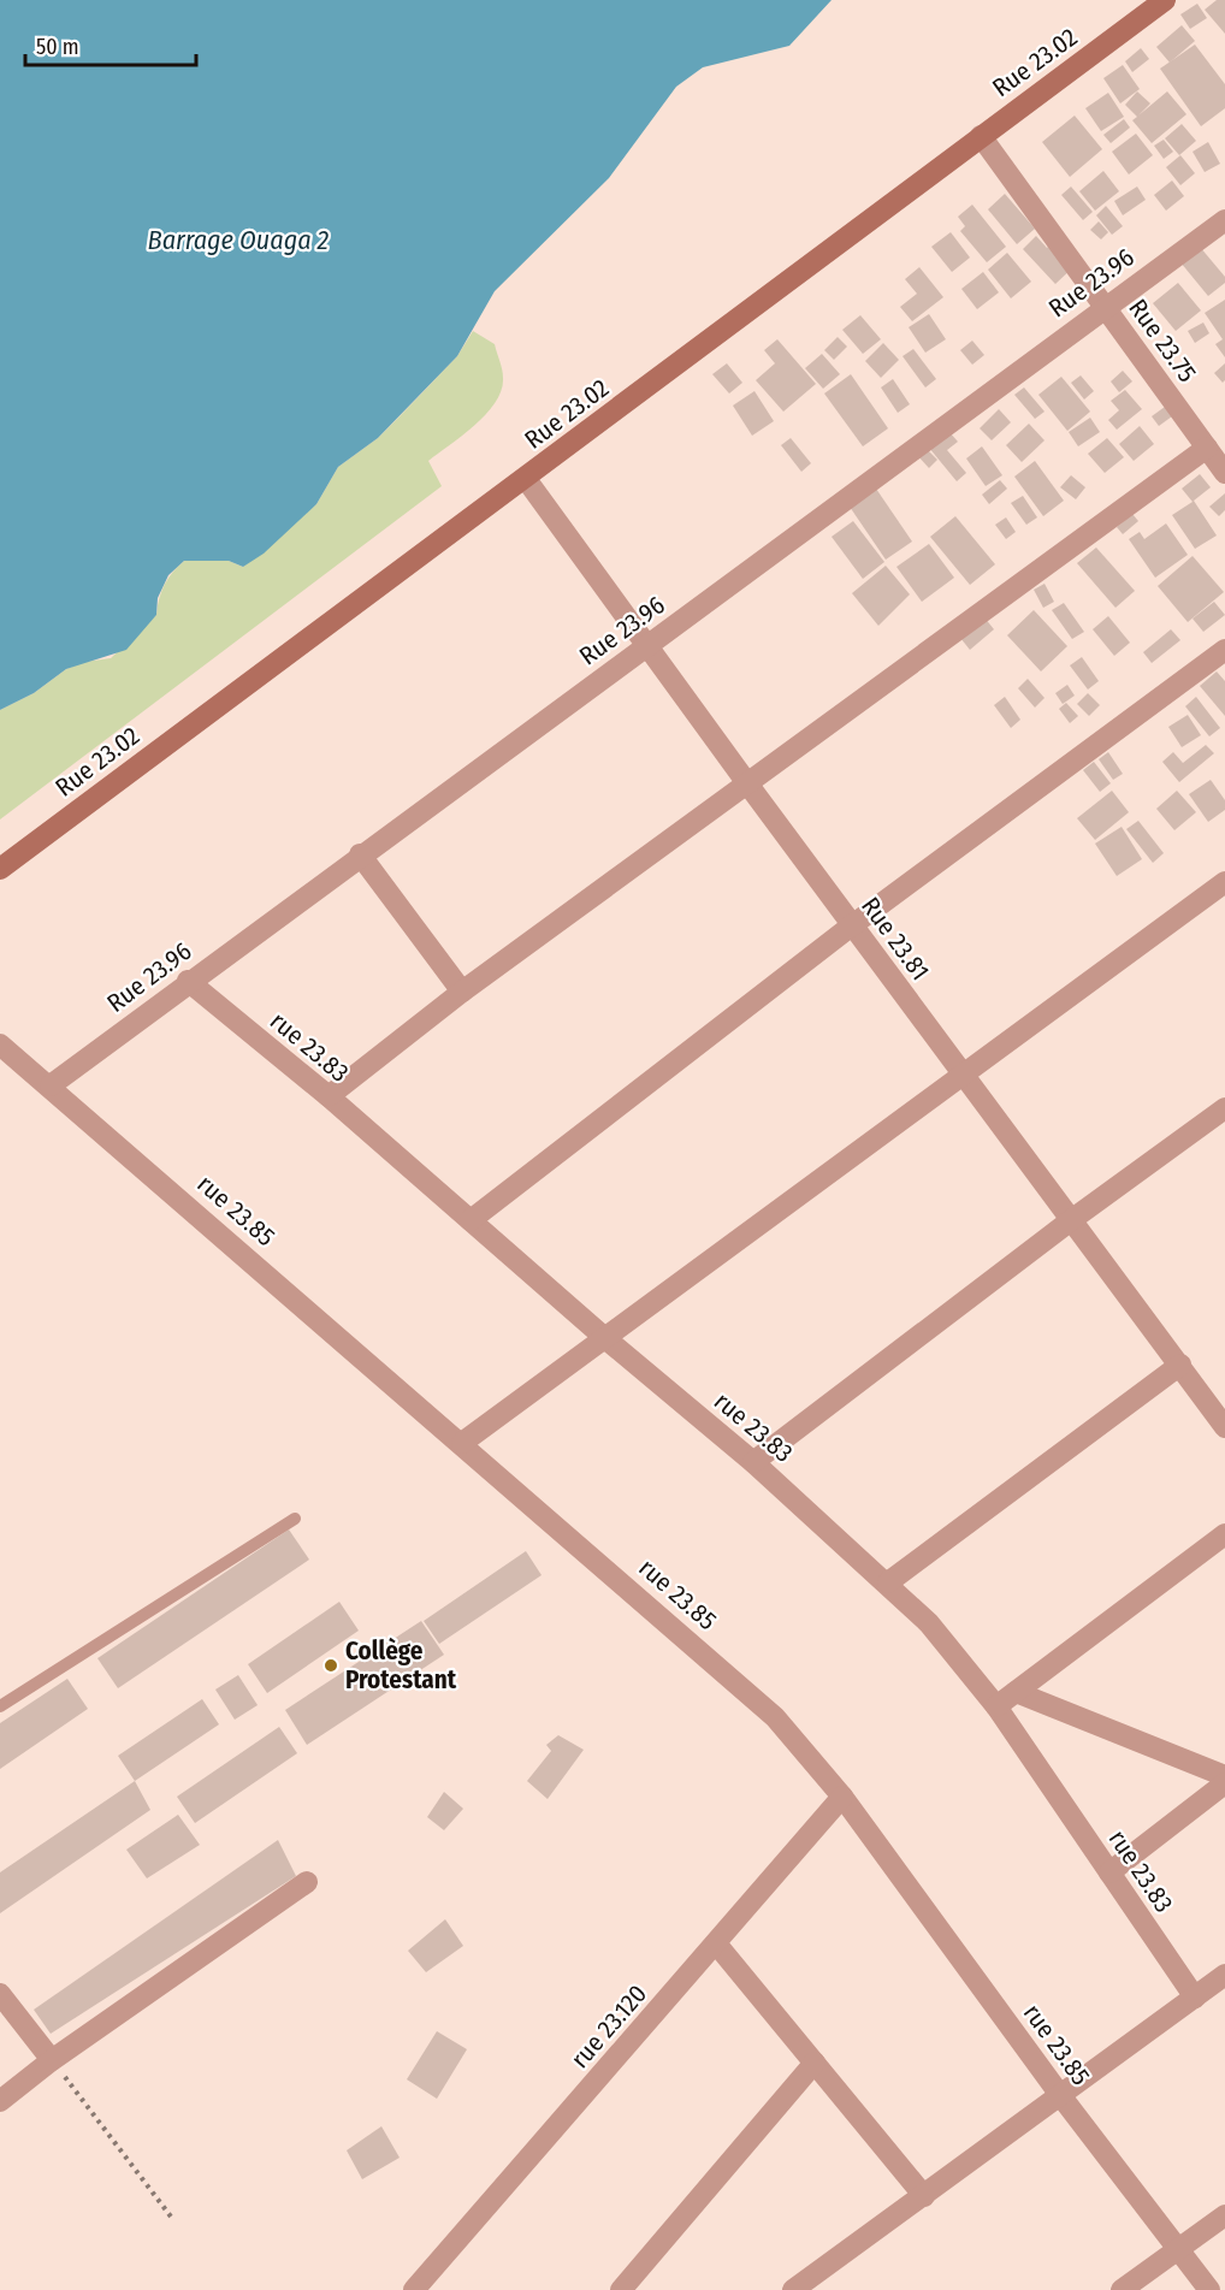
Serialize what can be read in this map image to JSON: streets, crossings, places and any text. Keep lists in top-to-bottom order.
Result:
{
  "streets": {
    "street": [
      "Rue 23.02",
      "Rue 23.96",
      "Rue 23.75",
      "Rue 23.81",
      "rue 23.83",
      "rue 23.85",
      "rue 23.120"
    ]
  },
  "crossings": [
    ["Rue 23.02", "Rue 23.75"],
    ["Rue 23.02", "Rue 23.81"],
    ["Rue 23.96", "Rue 23.75"],
    ["Rue 23.96", "Rue 23.81"],
    ["Rue 23.96", "rue 23.83"],
    ["Rue 23.96", "rue 23.85"],
    ["rue 23.85", "rue 23.120"]
  ],
  "water": ["Barrage Ouaga 2"],
  "places": ["Collège Protestant"],
  "scale_bar": "50 m"
}
